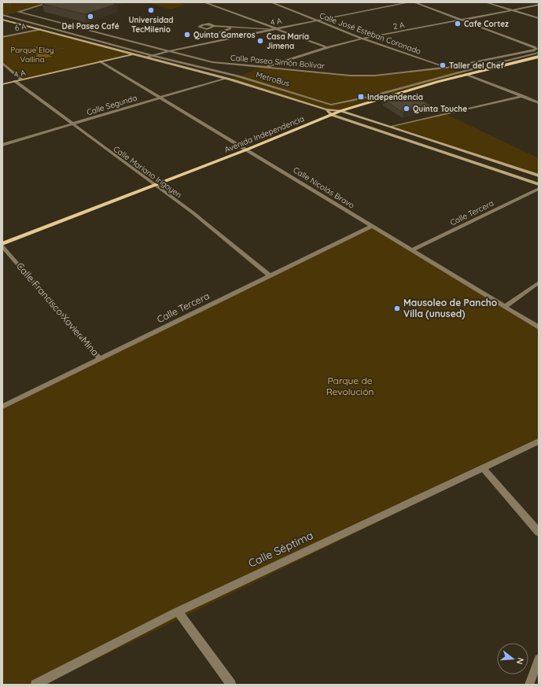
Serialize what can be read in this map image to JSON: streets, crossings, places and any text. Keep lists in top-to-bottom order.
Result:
{
  "streets": {
    "main road": ["4 A", "Avenida Independencia"],
    "street": [
      "2 A",
      "6 A",
      "Calle José Esteban Coronado",
      "Calle Paseo Simón Bolívar",
      "MetroBus",
      "Calle Segunda",
      "Calle Mariano Irigoyen",
      "Calle Nicolás Bravo",
      "Calle Tercera",
      "Calle Francisco Xavier Mina",
      "Calle Séptima"
    ]
  },
  "crossings": [
    ["4 A", "Calle José Esteban Coronado"],
    ["4 A", "Calle Paseo Simón Bolívar"],
    ["4 A", "MetroBus"],
    ["4 A", "Calle Mariano Irigoyen"],
    ["4 A", "Calle Nicolás Bravo"],
    ["2 A", "Calle José Esteban Coronado"],
    ["2 A", "Calle Paseo Simón Bolívar"],
    ["6 A", "Calle Paseo Simón Bolívar"],
    ["Calle José Esteban Coronado", "Calle Paseo Simón Bolívar"],
    ["Calle Segunda", "Calle Mariano Irigoyen"],
    ["Calle Segunda", "Calle Nicolás Bravo"],
    ["Avenida Independencia", "Calle Mariano Irigoyen"],
    ["Avenida Independencia", "Calle Nicolás Bravo"],
    ["Avenida Independencia", "Calle Francisco Xavier Mina"],
    ["Calle Mariano Irigoyen", "Calle Tercera"],
    ["Calle Nicolás Bravo", "Calle Tercera"],
    ["Calle Tercera", "Calle Francisco Xavier Mina"]
  ],
  "parks": ["Parque Eloy Vallina", "Parque de Revolución"],
  "places": {
    "other": [
      "Universidad TecMilenio",
      "Del Paseo Café",
      "Cafe Cortez",
      "Quinta Gameros",
      "Casa María Jimena",
      "Taller del Chef",
      "Quinta Touche",
      "Mausoleo de Pancho Villa (unused)"
    ],
    "transit": ["Independencia"]
  },
  "north": "right"
}
